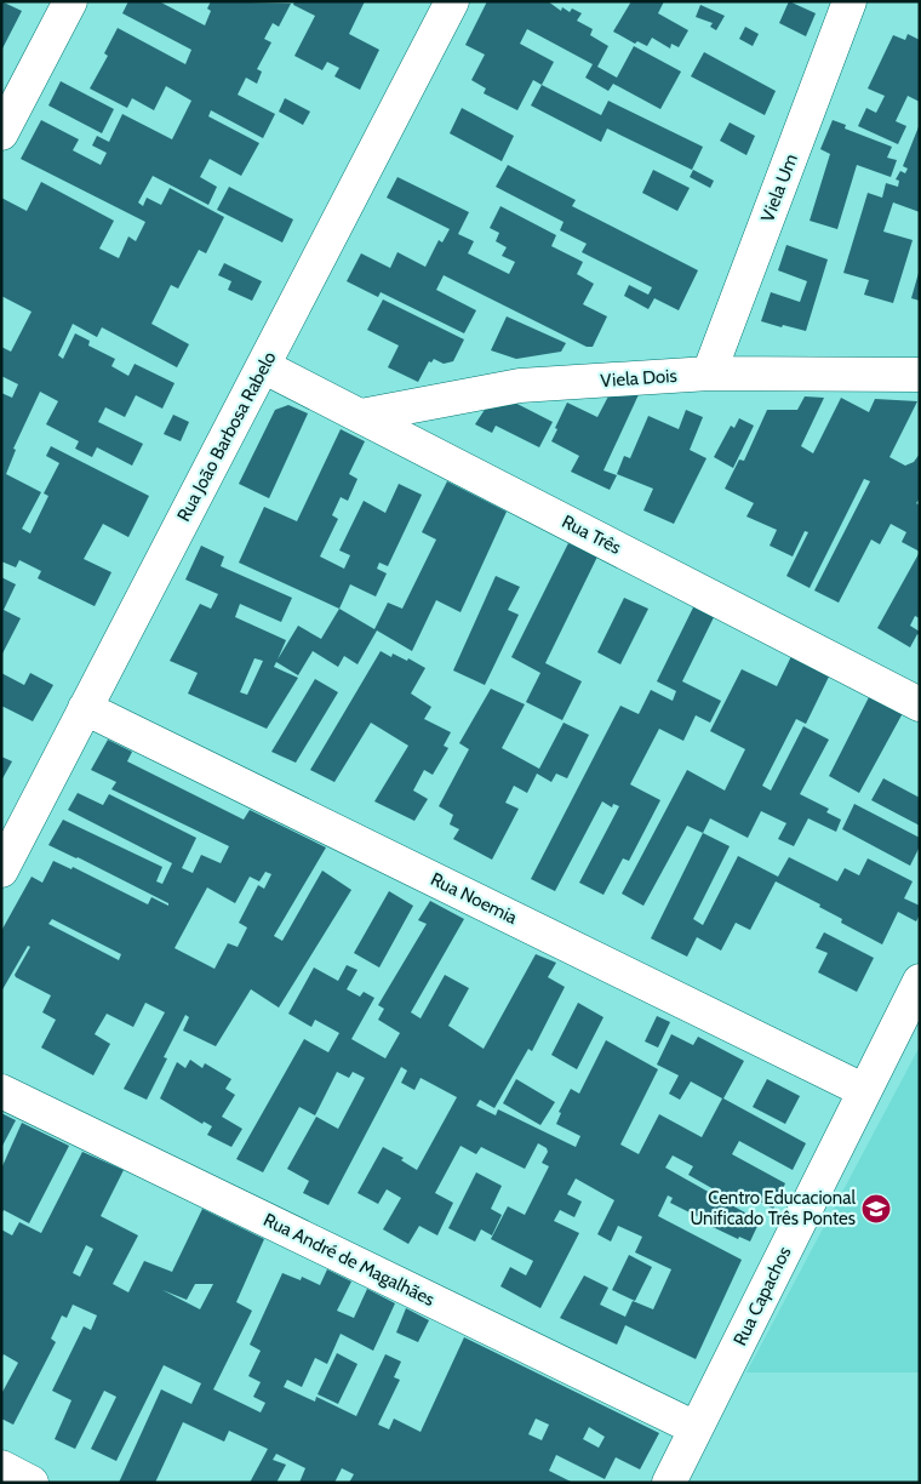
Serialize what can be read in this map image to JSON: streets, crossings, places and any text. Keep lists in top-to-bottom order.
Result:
{
  "streets": {
    "street": [
      "Viela Um",
      "Viela Dois",
      "Rua João Barbosa Rabelo",
      "Rua Três",
      "Rua Noemia",
      "Rua André de Magalhães",
      "Rua Capachos"
    ]
  },
  "crossings": [
    ["Viela Um", "Viela Dois"],
    ["Viela Dois", "Rua Três"],
    ["Rua João Barbosa Rabelo", "Rua Três"],
    ["Rua João Barbosa Rabelo", "Rua Noemia"],
    ["Rua Noemia", "Rua Capachos"],
    ["Rua André de Magalhães", "Rua Capachos"]
  ],
  "places": {
    "school or university": ["Centro Educacional Unificado Três Pontes"]
  }
}
